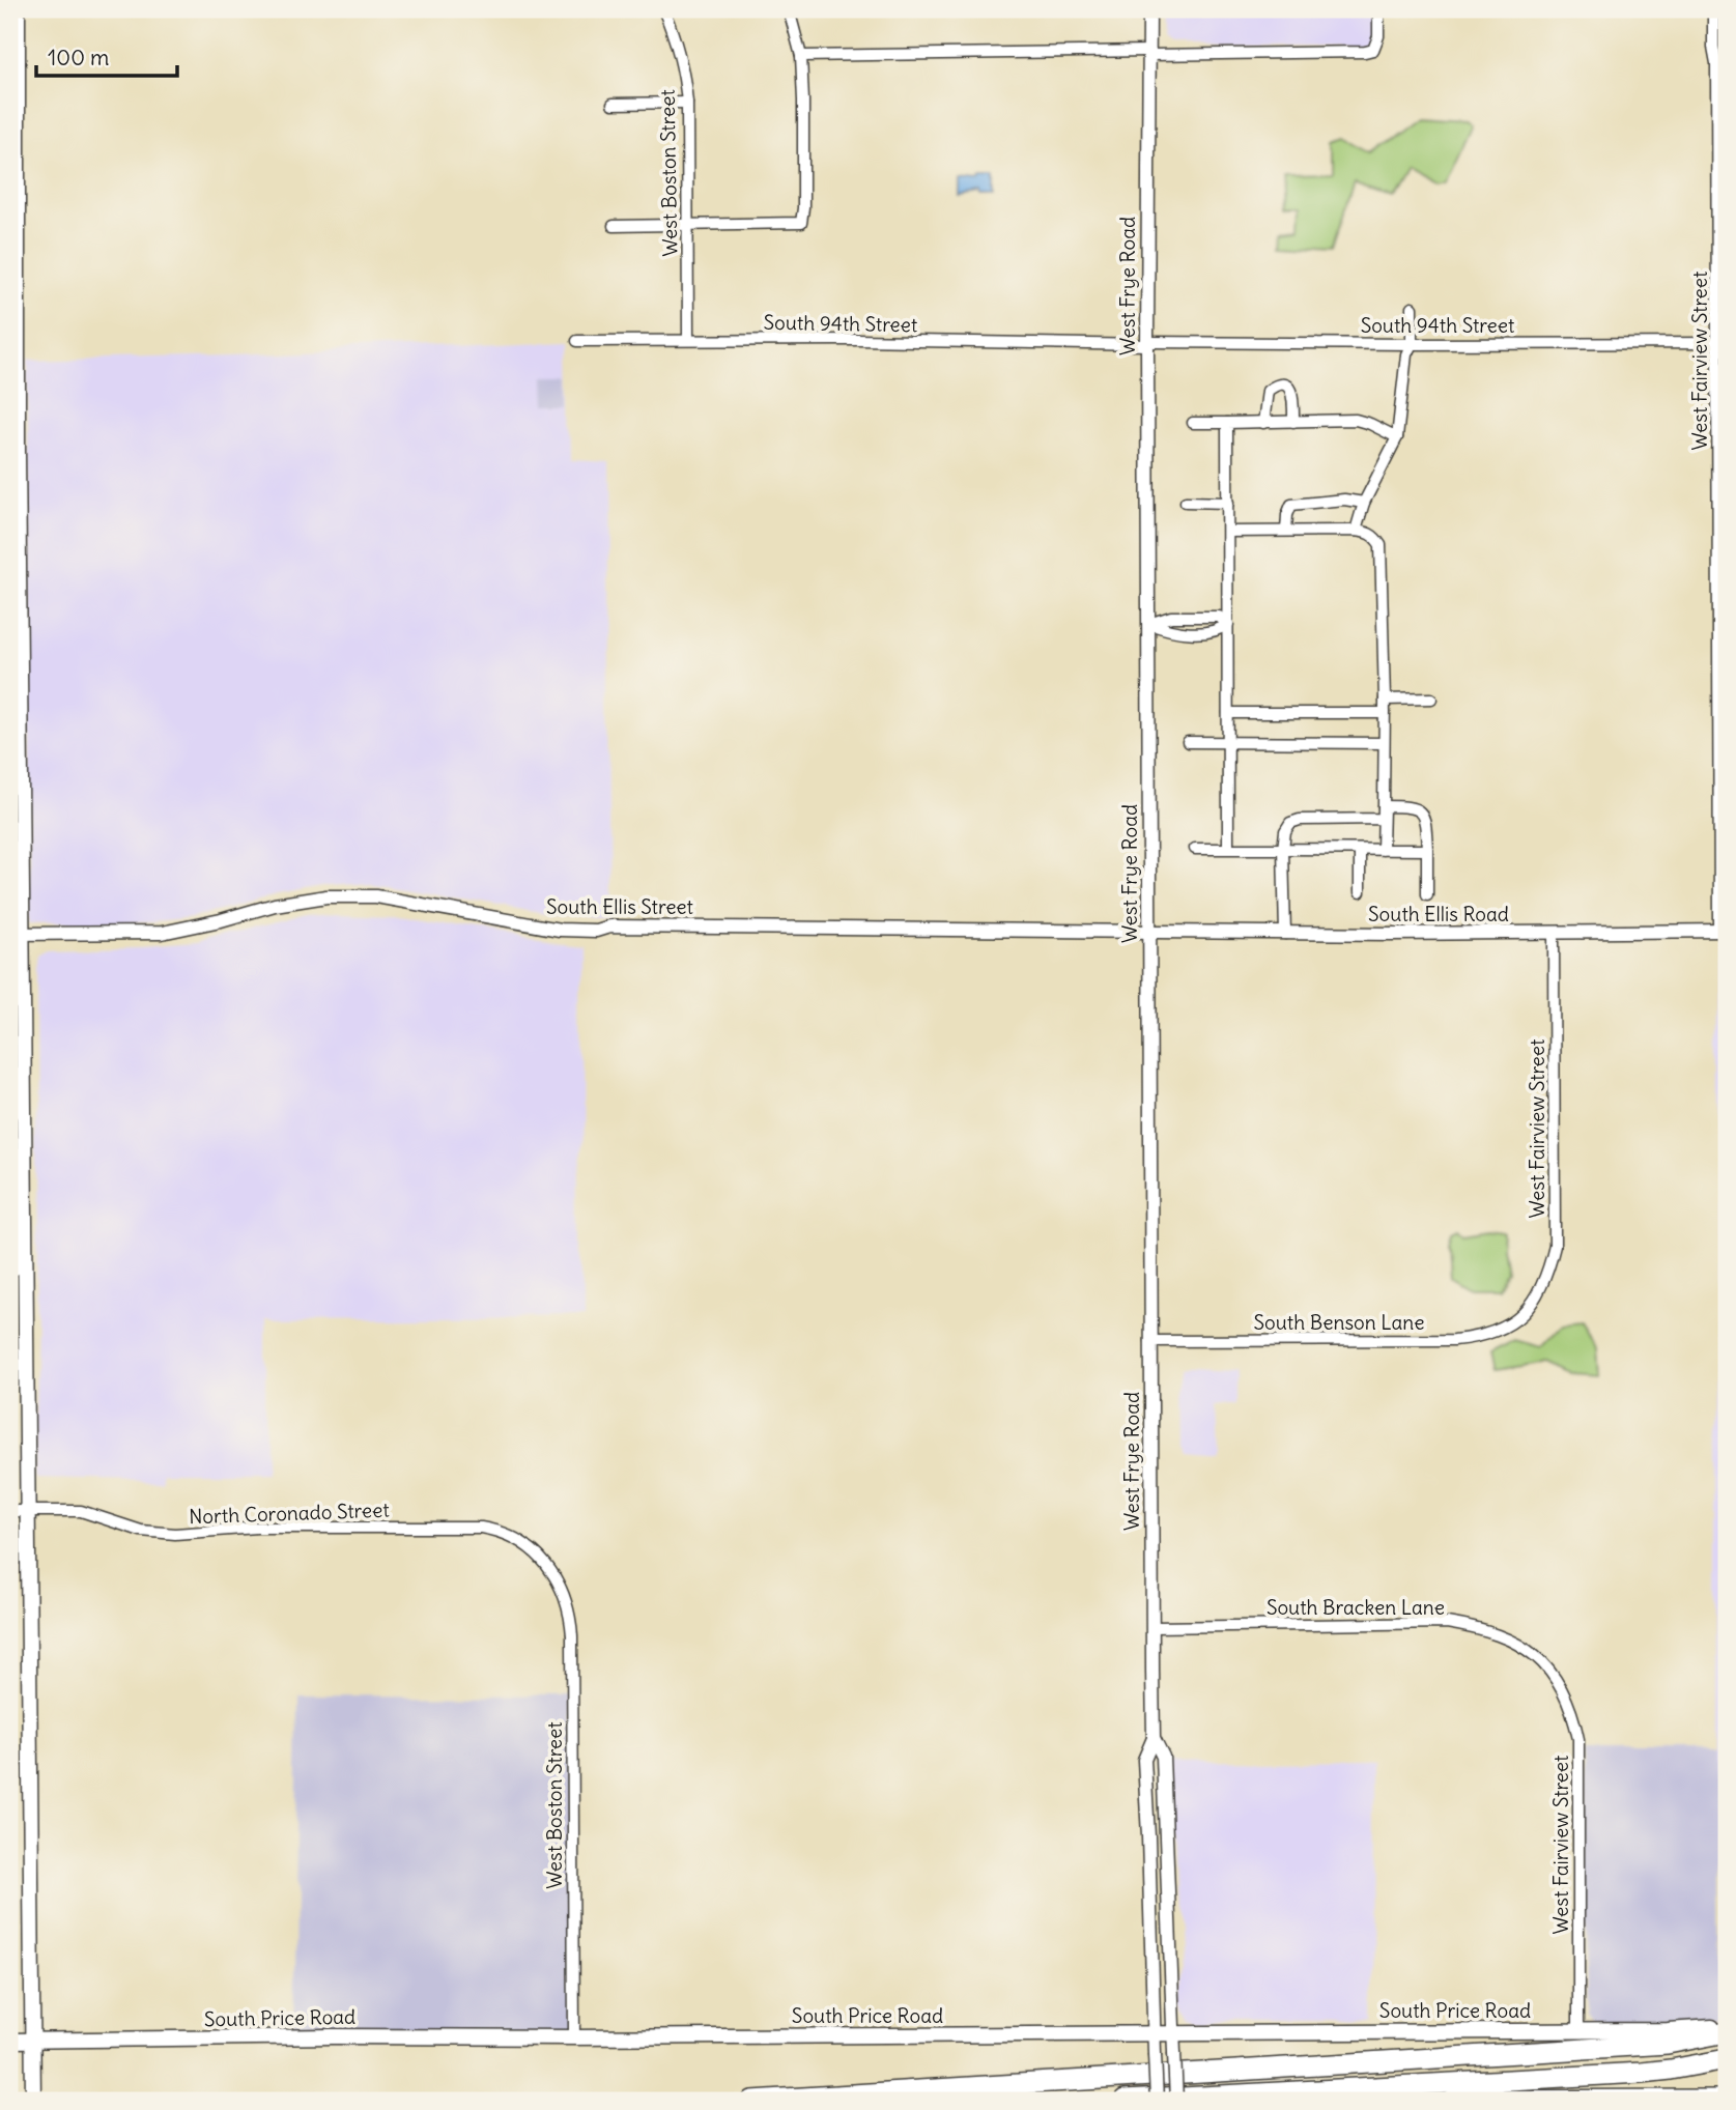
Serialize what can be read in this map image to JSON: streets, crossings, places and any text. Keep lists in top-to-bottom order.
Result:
{
  "streets": {
    "main road": ["South Price Road"],
    "street": [
      "West Boston Street",
      "West Frye Road",
      "South 94th Street",
      "West Fairview Street",
      "South Ellis Street",
      "South Ellis Road",
      "South Benson Lane",
      "North Coronado Street",
      "South Bracken Lane"
    ]
  },
  "crossings": [
    ["West Boston Street", "South 94th Street"],
    ["West Boston Street", "North Coronado Street"],
    ["West Boston Street", "South Price Road"],
    ["West Frye Road", "South 94th Street"],
    ["West Frye Road", "South Ellis Street"],
    ["West Frye Road", "South Ellis Road"],
    ["West Frye Road", "South Benson Lane"],
    ["West Frye Road", "South Bracken Lane"],
    ["West Frye Road", "South Price Road"],
    ["South 94th Street", "West Fairview Street"],
    ["West Fairview Street", "South Ellis Road"],
    ["West Fairview Street", "South Benson Lane"],
    ["West Fairview Street", "South Bracken Lane"],
    ["West Fairview Street", "South Price Road"],
    ["South Ellis Street", "South Ellis Road"]
  ],
  "scale_bar": "100 m"
}
